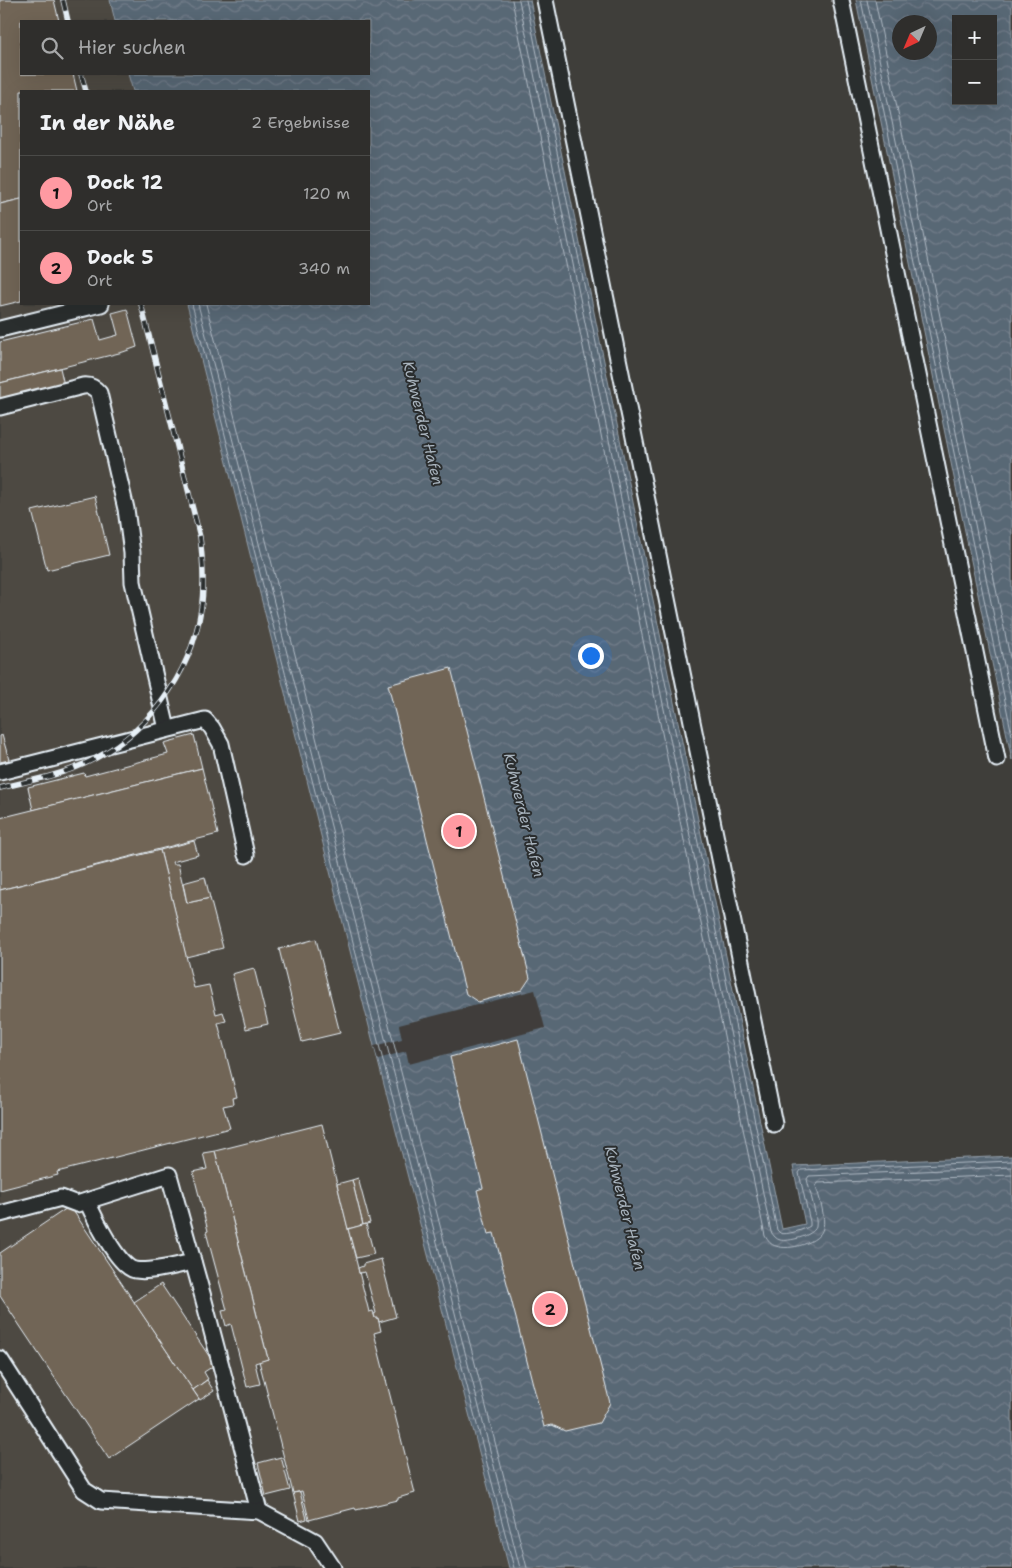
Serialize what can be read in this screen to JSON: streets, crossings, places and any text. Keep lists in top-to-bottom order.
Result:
{
  "water": ["Kuhwerder Hafen"],
  "north": "bottom left",
  "page": {
    "map_buttons": ["+", "−"],
    "search": "Hier suchen",
    "heading": ["In der Nähe", "2 Ergebnisse"],
    "list": [
      {
        "mark": "1",
        "name": "Dock 12",
        "note": "Ort",
        "value": "120 m"
      },
      {
        "mark": "2",
        "name": "Dock 5",
        "note": "Ort",
        "value": "340 m"
      }
    ],
    "pins": ["1", "2"]
  }
}
